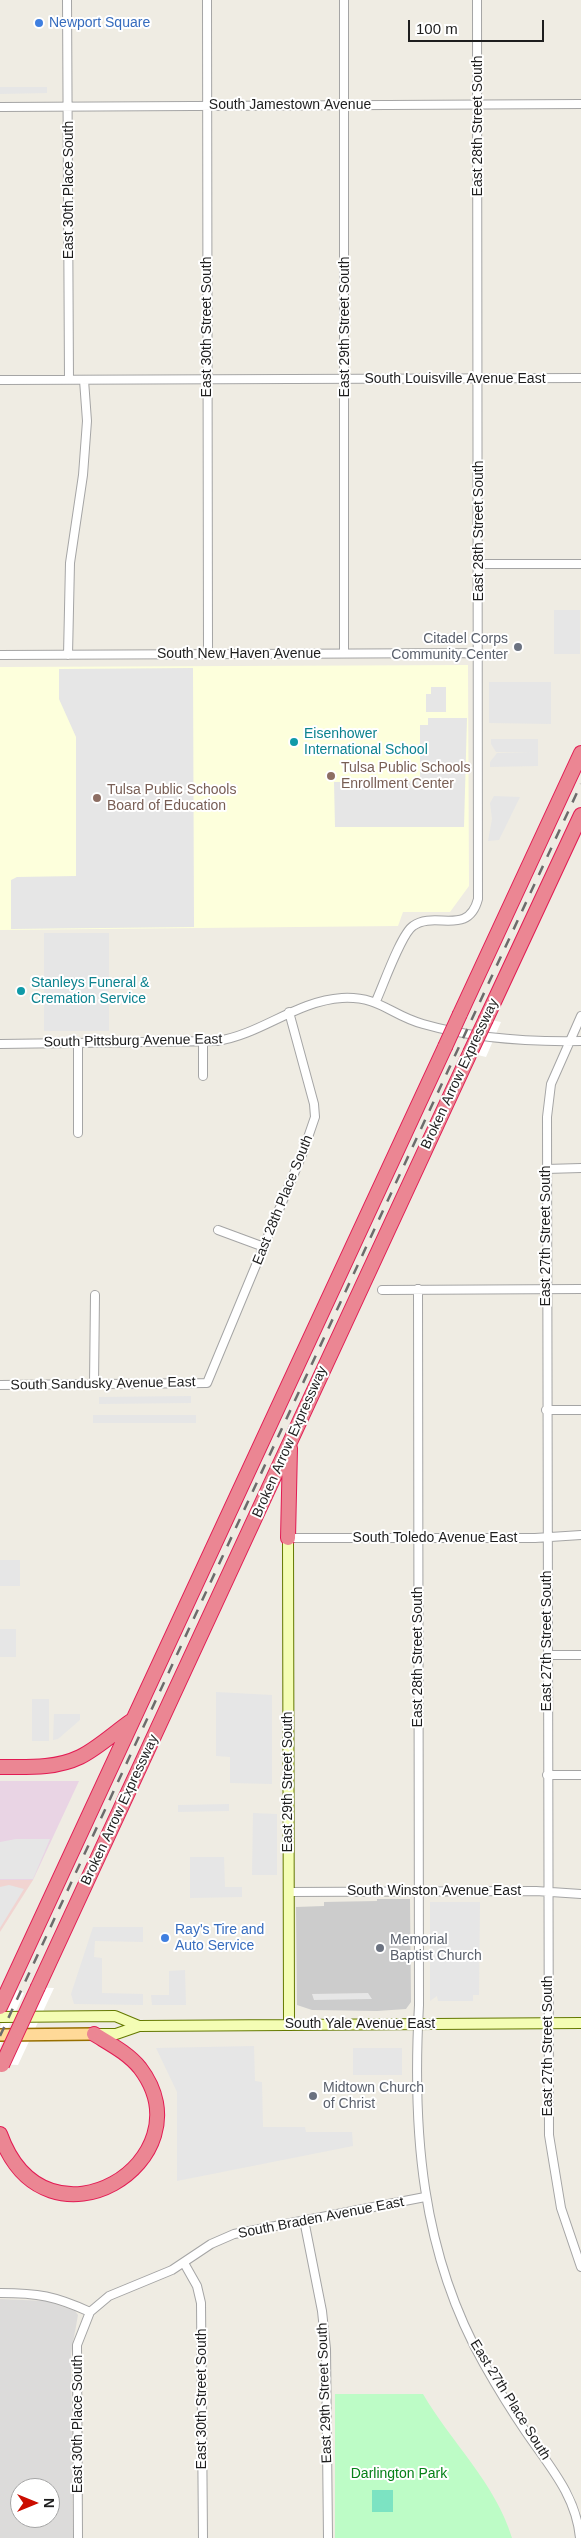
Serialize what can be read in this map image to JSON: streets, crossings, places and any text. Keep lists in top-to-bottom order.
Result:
{
  "streets": {
    "highway": ["Broken Arrow Expressway"],
    "main road": ["East 29th Street South", "South Yale Avenue East"],
    "street": [
      "South Jamestown Avenue",
      "East 28th Street South",
      "East 30th Place South",
      "East 30th Street South",
      "South Louisville Avenue East",
      "South New Haven Avenue",
      "South Pittsburg Avenue East",
      "East 28th Place South",
      "East 27th Street South",
      "South Sandusky Avenue East",
      "South Toledo Avenue East",
      "South Winston Avenue East",
      "South Braden Avenue East",
      "East 27th Place South"
    ]
  },
  "crossings": [
    ["South Jamestown Avenue", "East 28th Street South"],
    ["South Jamestown Avenue", "East 30th Place South"],
    ["South Jamestown Avenue", "East 30th Street South"],
    ["South Jamestown Avenue", "East 29th Street South"],
    ["East 28th Street South", "South Louisville Avenue East"],
    ["East 28th Street South", "South New Haven Avenue"],
    ["East 28th Street South", "South Pittsburg Avenue East"],
    ["East 28th Street South", "South Toledo Avenue East"],
    ["East 28th Street South", "South Winston Avenue East"],
    ["East 28th Street South", "South Yale Avenue East"],
    ["East 28th Street South", "East 27th Place South"],
    ["East 30th Place South", "South Louisville Avenue East"],
    ["East 30th Place South", "South Braden Avenue East"],
    ["East 30th Street South", "South Louisville Avenue East"],
    ["East 30th Street South", "South New Haven Avenue"],
    ["East 30th Street South", "South Braden Avenue East"],
    ["East 29th Street South", "South Louisville Avenue East"],
    ["East 29th Street South", "South New Haven Avenue"],
    ["East 29th Street South", "South Toledo Avenue East"],
    ["East 29th Street South", "South Winston Avenue East"],
    ["East 29th Street South", "South Yale Avenue East"],
    ["East 29th Street South", "South Braden Avenue East"],
    ["South Pittsburg Avenue East", "East 28th Place South"],
    ["South Pittsburg Avenue East", "East 27th Street South"],
    ["East 28th Place South", "South Sandusky Avenue East"],
    ["East 27th Street South", "South Toledo Avenue East"],
    ["East 27th Street South", "South Winston Avenue East"],
    ["East 27th Street South", "South Yale Avenue East"],
    ["South Yale Avenue East", "East 27th Place South"],
    ["South Braden Avenue East", "East 27th Place South"]
  ],
  "parks": ["Darlington Park"],
  "places": [
    "Newport Square",
    "Citadel Corps Community Center",
    "Eisenhower International School",
    "Tulsa Public Schools Enrollment Center",
    "Tulsa Public Schools Board of Education",
    "Stanleys Funeral & Cremation Service",
    "Ray's Tire and Auto Service",
    "Memorial Baptist Church",
    "Midtown Church of Christ"
  ],
  "scale_bar": "100 m",
  "north": "right"
}
